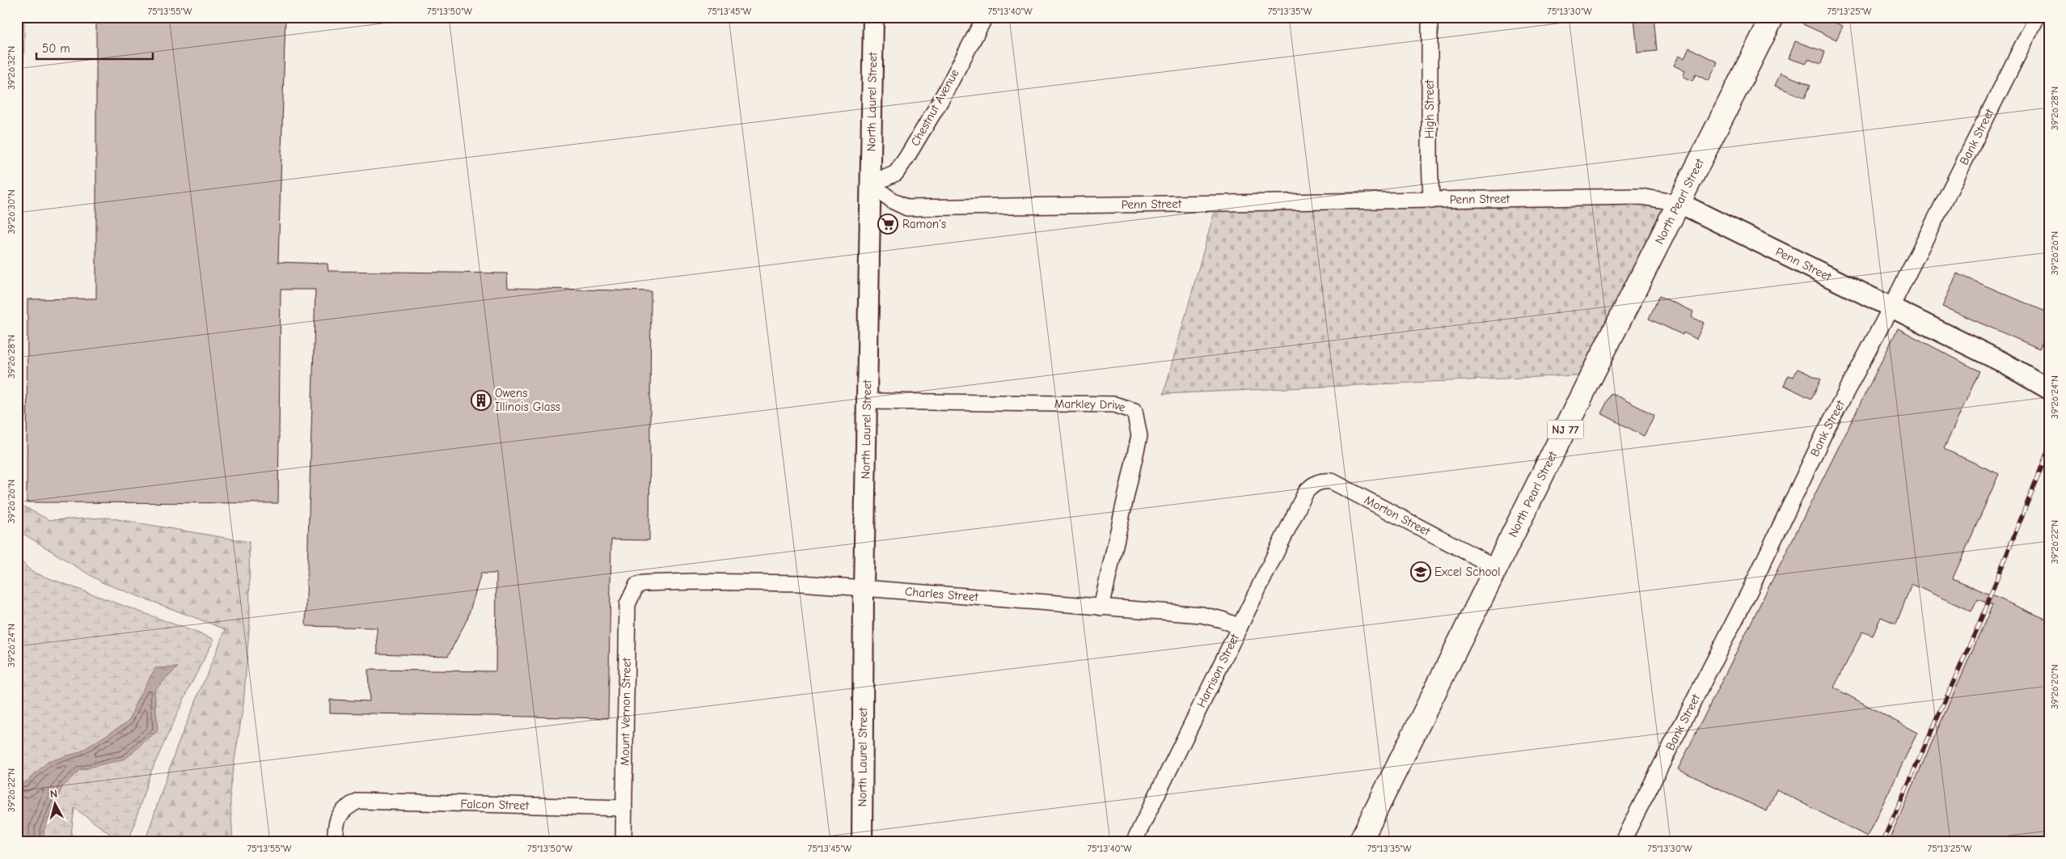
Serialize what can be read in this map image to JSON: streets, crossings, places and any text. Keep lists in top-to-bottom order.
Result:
{
  "streets": {
    "main road": ["North Pearl Street", "NJ 77"],
    "street": [
      "North Laurel Street",
      "Chestnut Avenue",
      "High Street",
      "Bank Street",
      "Penn Street",
      "Markley Drive",
      "Morton Street",
      "Charles Street",
      "Harrison Street",
      "Mount Vernon Street",
      "Falcon Street"
    ]
  },
  "crossings": [
    ["North Laurel Street", "Chestnut Avenue"],
    ["North Laurel Street", "Penn Street"],
    ["North Laurel Street", "Markley Drive"],
    ["North Laurel Street", "Charles Street"],
    ["Chestnut Avenue", "Penn Street"],
    ["High Street", "Penn Street"],
    ["Bank Street", "Penn Street"],
    ["Penn Street", "North Pearl Street"],
    ["North Pearl Street", "Morton Street"],
    ["Markley Drive", "Charles Street"],
    ["Morton Street", "Harrison Street"],
    ["Charles Street", "Harrison Street"],
    ["Charles Street", "Mount Vernon Street"],
    ["Mount Vernon Street", "Falcon Street"]
  ],
  "places": {
    "supermarket": ["Ramon's"],
    "building": ["Owens Illinois Glass"],
    "school or university": ["Excel School"]
  },
  "scale_bar": "50 m",
  "north": "top",
  "coordinates": [
    "75°13'55\"W",
    "75°13'50\"W",
    "75°13'45\"W",
    "75°13'40\"W",
    "75°13'35\"W",
    "75°13'30\"W",
    "75°13'25\"W",
    "39°26'32\"N",
    "39°26'28\"N",
    "39°26'30\"N",
    "39°26'26\"N",
    "39°26'24\"N",
    "39°26'22\"N",
    "39°26'20\"N"
  ]
}
